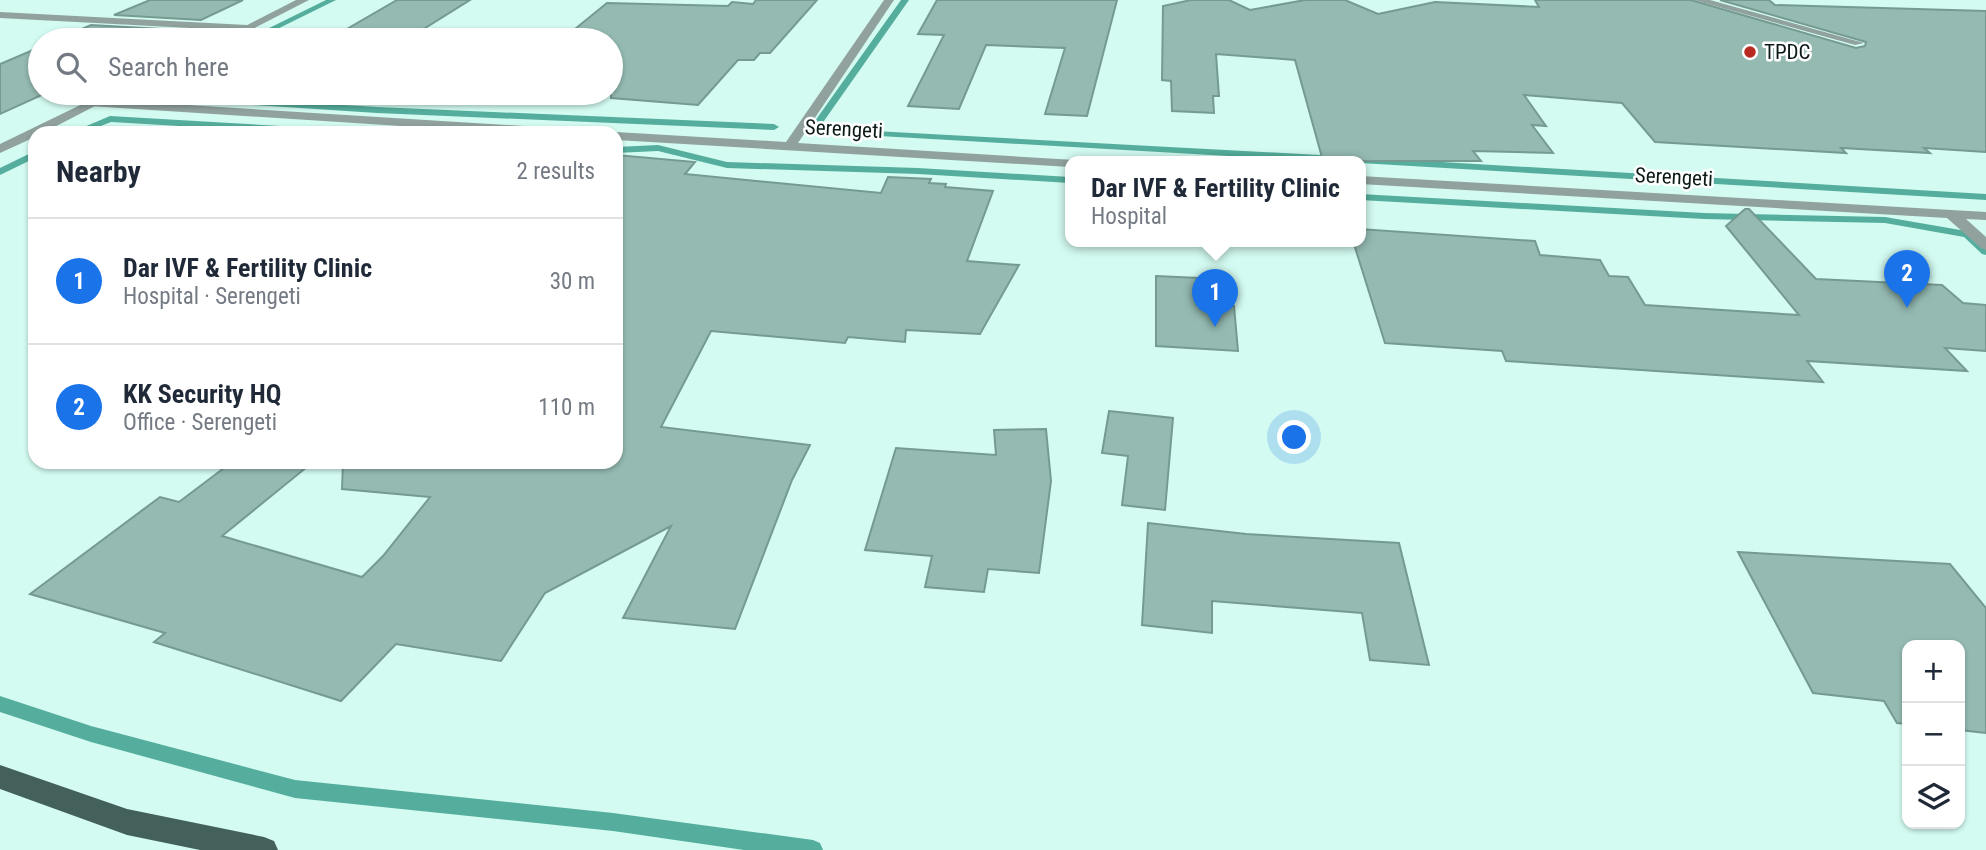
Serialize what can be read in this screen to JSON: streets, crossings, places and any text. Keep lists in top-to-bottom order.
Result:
{
  "streets": {
    "street": ["Serengeti"]
  },
  "places": ["TPDC"],
  "page": {
    "search": "Search here",
    "heading": ["Nearby", "2 results"],
    "popup": ["Dar IVF & Fertility Clinic", "Hospital"],
    "list": [
      {
        "mark": "1",
        "name": "Dar IVF & Fertility Clinic",
        "note": "Hospital · Serengeti",
        "value": "30 m"
      },
      {
        "mark": "2",
        "name": "KK Security HQ",
        "note": "Office · Serengeti",
        "value": "110 m"
      }
    ],
    "pins": ["2", "1"],
    "map_buttons": ["+", "−"]
  }
}
